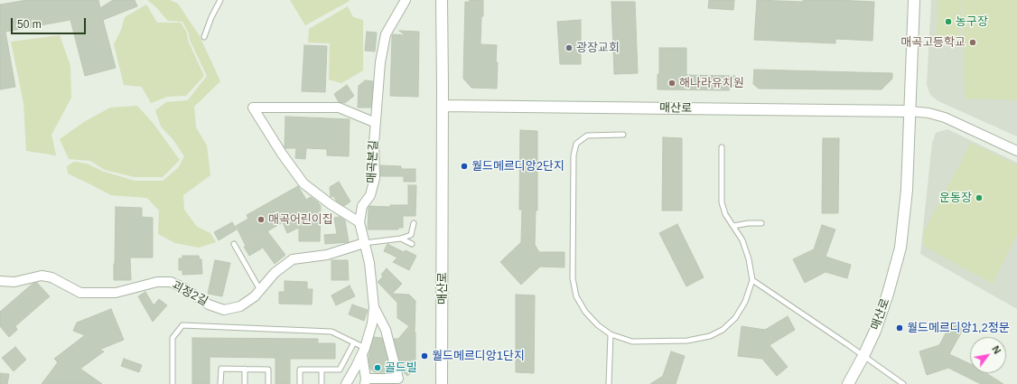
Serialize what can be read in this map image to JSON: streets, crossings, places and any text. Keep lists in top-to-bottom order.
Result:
{
  "streets": {
    "street": ["매산로", "매곡본길", "괴정2길"]
  },
  "crossings": [
    ["매곡본길", "괴정2길"]
  ],
  "places": [
    "농구장",
    "매곡고등학교",
    "광장교회",
    "해나라유치원",
    "월드메르디앙2단지",
    "운동장",
    "매곡어린이집",
    "월드메르디앙1,2정문",
    "월드메르디앙1단지",
    "골드빌"
  ],
  "scale_bar": "50 m",
  "north": "top right"
}
